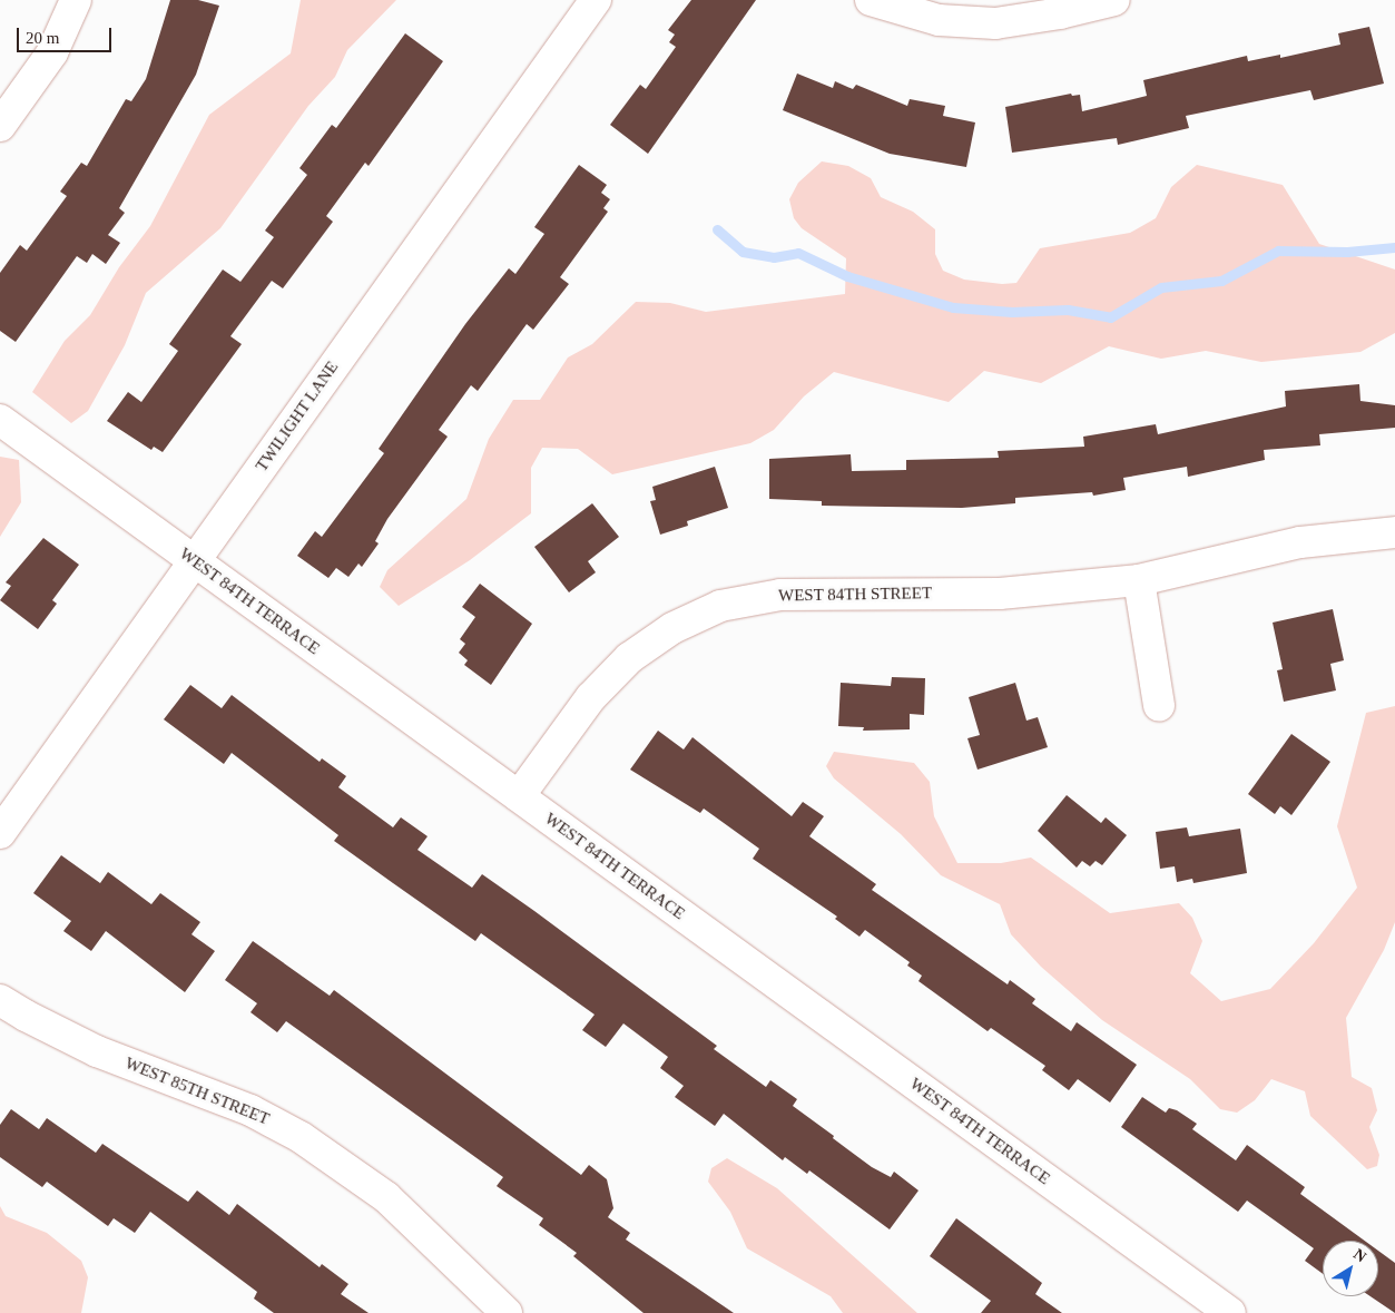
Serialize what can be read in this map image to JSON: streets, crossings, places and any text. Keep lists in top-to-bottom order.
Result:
{
  "streets": {
    "street": [
      "TWILIGHT LANE",
      "WEST 84TH STREET",
      "WEST 84TH TERRACE",
      "WEST 85TH STREET"
    ]
  },
  "crossings": [
    ["TWILIGHT LANE", "WEST 84TH TERRACE"],
    ["WEST 84TH STREET", "WEST 84TH TERRACE"]
  ],
  "scale_bar": "20 m",
  "north": "top right"
}
